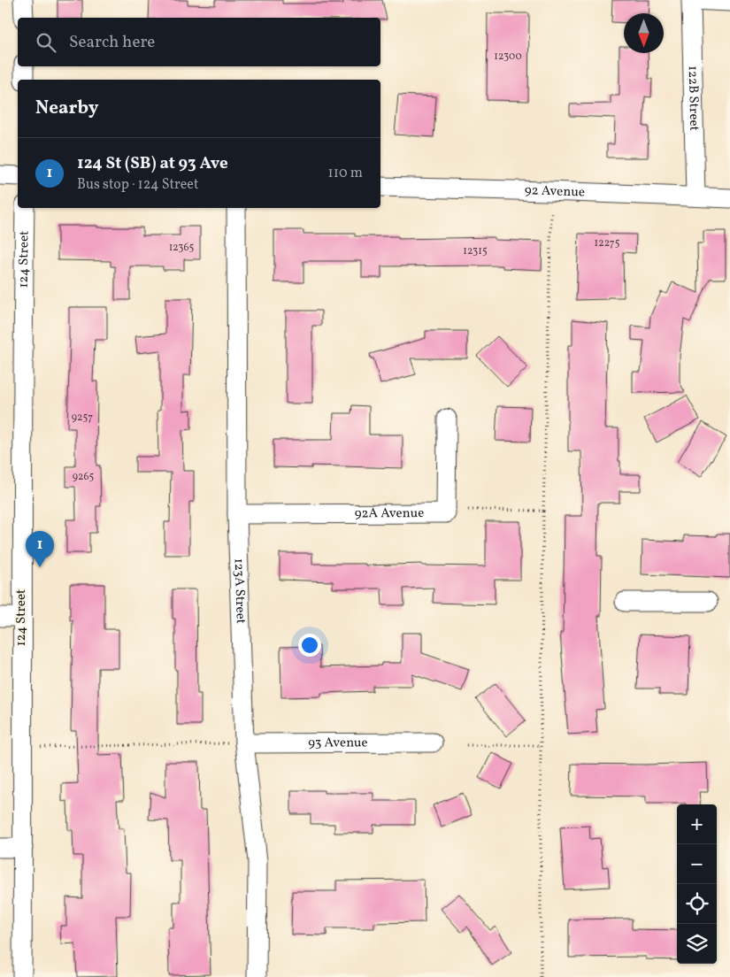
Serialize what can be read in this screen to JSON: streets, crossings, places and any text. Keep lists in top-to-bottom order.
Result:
{
  "streets": {
    "street": [
      "122B Street",
      "92 Avenue",
      "124 Street",
      "92A Avenue",
      "123A Street",
      "93 Avenue"
    ]
  },
  "crossings": [
    ["122B Street", "92 Avenue"],
    ["92A Avenue", "123A Street"],
    ["123A Street", "93 Avenue"]
  ],
  "house_numbers": [
    "12300",
    "12275",
    "12365",
    "12315",
    "9257",
    "9265"
  ],
  "north": "bottom",
  "page": {
    "search": "Search here",
    "heading": "Nearby",
    "list": [
      {
        "mark": "1",
        "name": "124 St (SB) at 93 Ave",
        "note": "Bus stop · 124 Street",
        "value": "110 m"
      }
    ],
    "pins": "1",
    "map_buttons": ["+", "−"]
  }
}
